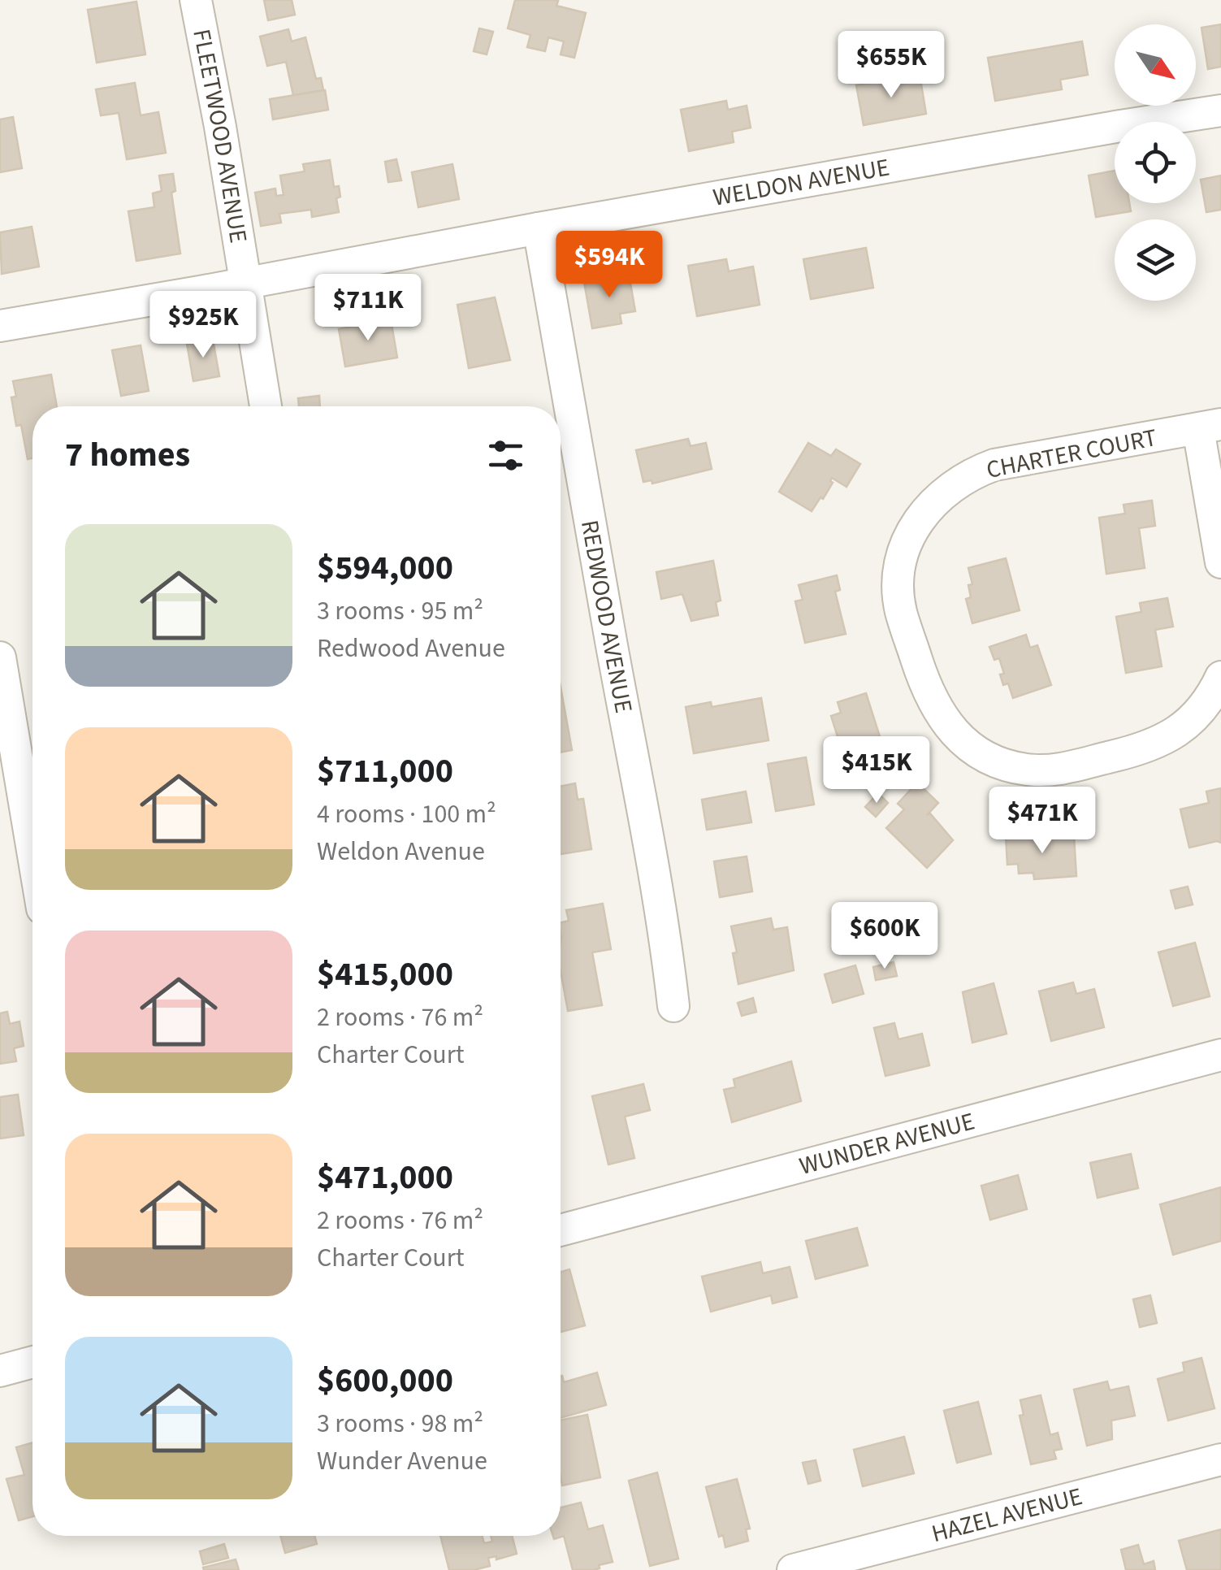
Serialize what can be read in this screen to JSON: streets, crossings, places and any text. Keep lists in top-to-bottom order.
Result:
{
  "streets": {
    "street": [
      "FLEETWOOD AVENUE",
      "WELDON AVENUE",
      "CHARTER COURT",
      "REDWOOD AVENUE",
      "WUNDER AVENUE",
      "HAZEL AVENUE"
    ]
  },
  "crossings": [
    ["FLEETWOOD AVENUE", "WELDON AVENUE"],
    ["WELDON AVENUE", "REDWOOD AVENUE"]
  ],
  "north": "bottom right",
  "page": {
    "price": [
      "$655K",
      "$594K",
      "$711K",
      "$925K",
      "$415K",
      "$471K",
      "$600K"
    ],
    "heading": "7 homes",
    "list": [
      {
        "name": "$594,000",
        "note": "3 rooms · 95 m² · Redwood Avenue"
      },
      {
        "name": "$711,000",
        "note": "4 rooms · 100 m² · Weldon Avenue"
      },
      {
        "name": "$415,000",
        "note": "2 rooms · 76 m² · Charter Court"
      },
      {
        "name": "$471,000",
        "note": "2 rooms · 76 m² · Charter Court"
      },
      {
        "name": "$600,000",
        "note": "3 rooms · 98 m² · Wunder Avenue"
      }
    ]
  }
}
